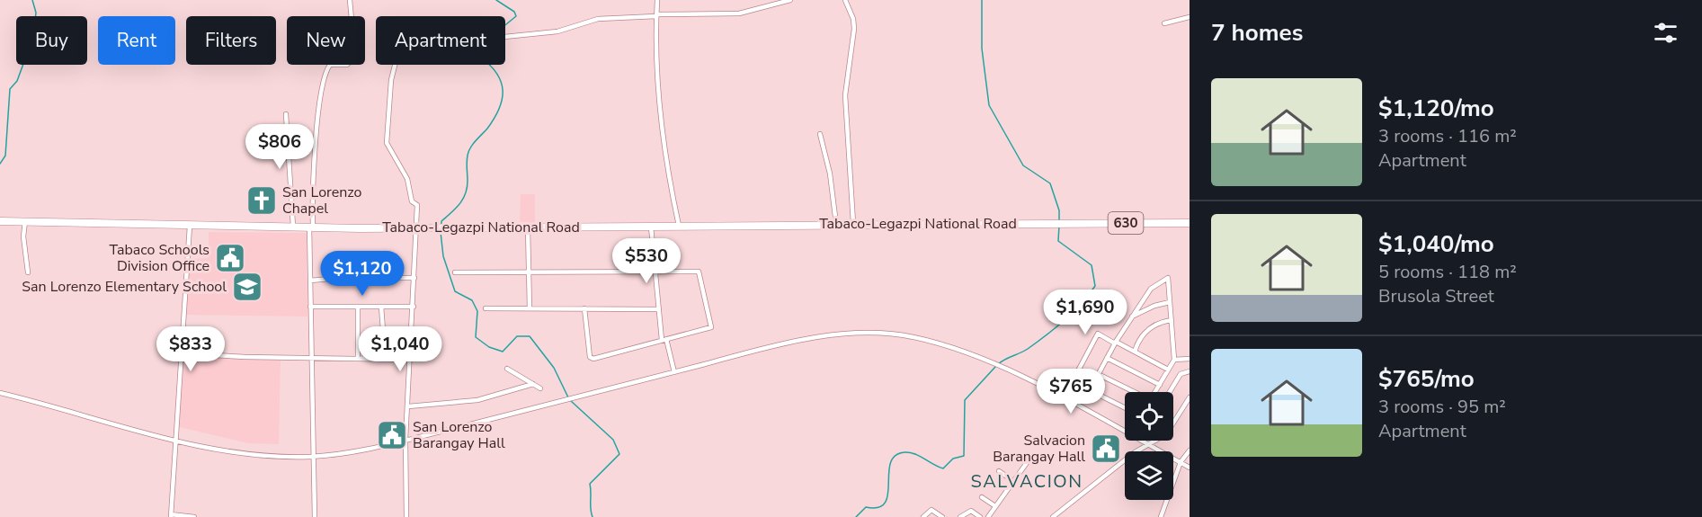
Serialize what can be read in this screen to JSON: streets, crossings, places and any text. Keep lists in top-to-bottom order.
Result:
{
  "streets": {
    "main road": ["630", "Tabaco-Legazpi National Road"]
  },
  "districts": ["SALVACION"],
  "places": {
    "church": ["San Lorenzo Chapel"],
    "public building": ["Tabaco Schools Division Office", "San Lorenzo Barangay Hall", "Salvacion Barangay Hall"],
    "school or university": ["San Lorenzo Elementary School"]
  },
  "page": {
    "heading": "7 homes",
    "chip": [
      "Buy",
      "Rent",
      "Filters",
      "New",
      "Apartment"
    ],
    "list": [
      {
        "name": "$1,120/mo",
        "note": "3 rooms · 116 m² · Apartment"
      },
      {
        "name": "$1,040/mo",
        "note": "5 rooms · 118 m² · Brusola Street"
      },
      {
        "name": "$765/mo",
        "note": "3 rooms · 95 m² · Apartment"
      }
    ],
    "price": [
      "$806",
      "$530",
      "$1,120",
      "$1,690",
      "$833",
      "$1,040",
      "$765"
    ]
  }
}
